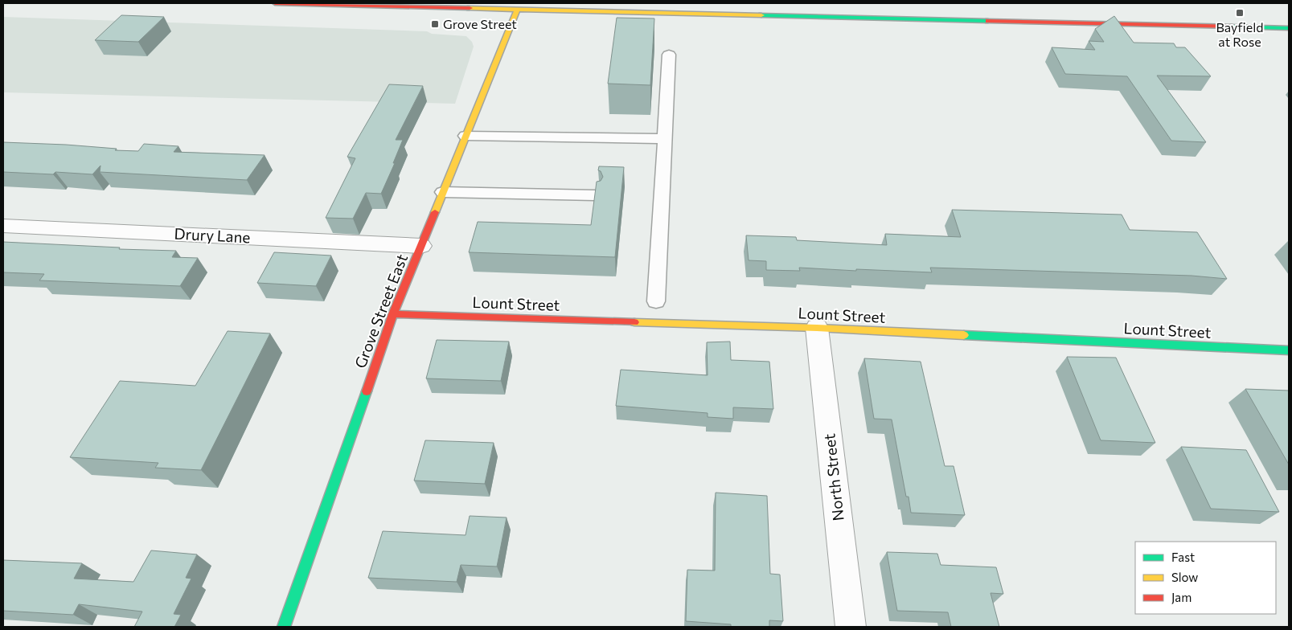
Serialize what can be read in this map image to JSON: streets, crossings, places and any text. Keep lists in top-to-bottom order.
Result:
{
  "streets": {
    "street": [
      "Drury Lane",
      "Lount Street",
      "Grove Street East",
      "North Street"
    ]
  },
  "crossings": [
    ["Drury Lane", "Grove Street East"],
    ["Lount Street", "Grove Street East"],
    ["Lount Street", "North Street"]
  ],
  "places": {
    "transit": ["Bayfield at Rose", "Grove Street"]
  },
  "legend": ["Fast", "Slow", "Jam"]
}
